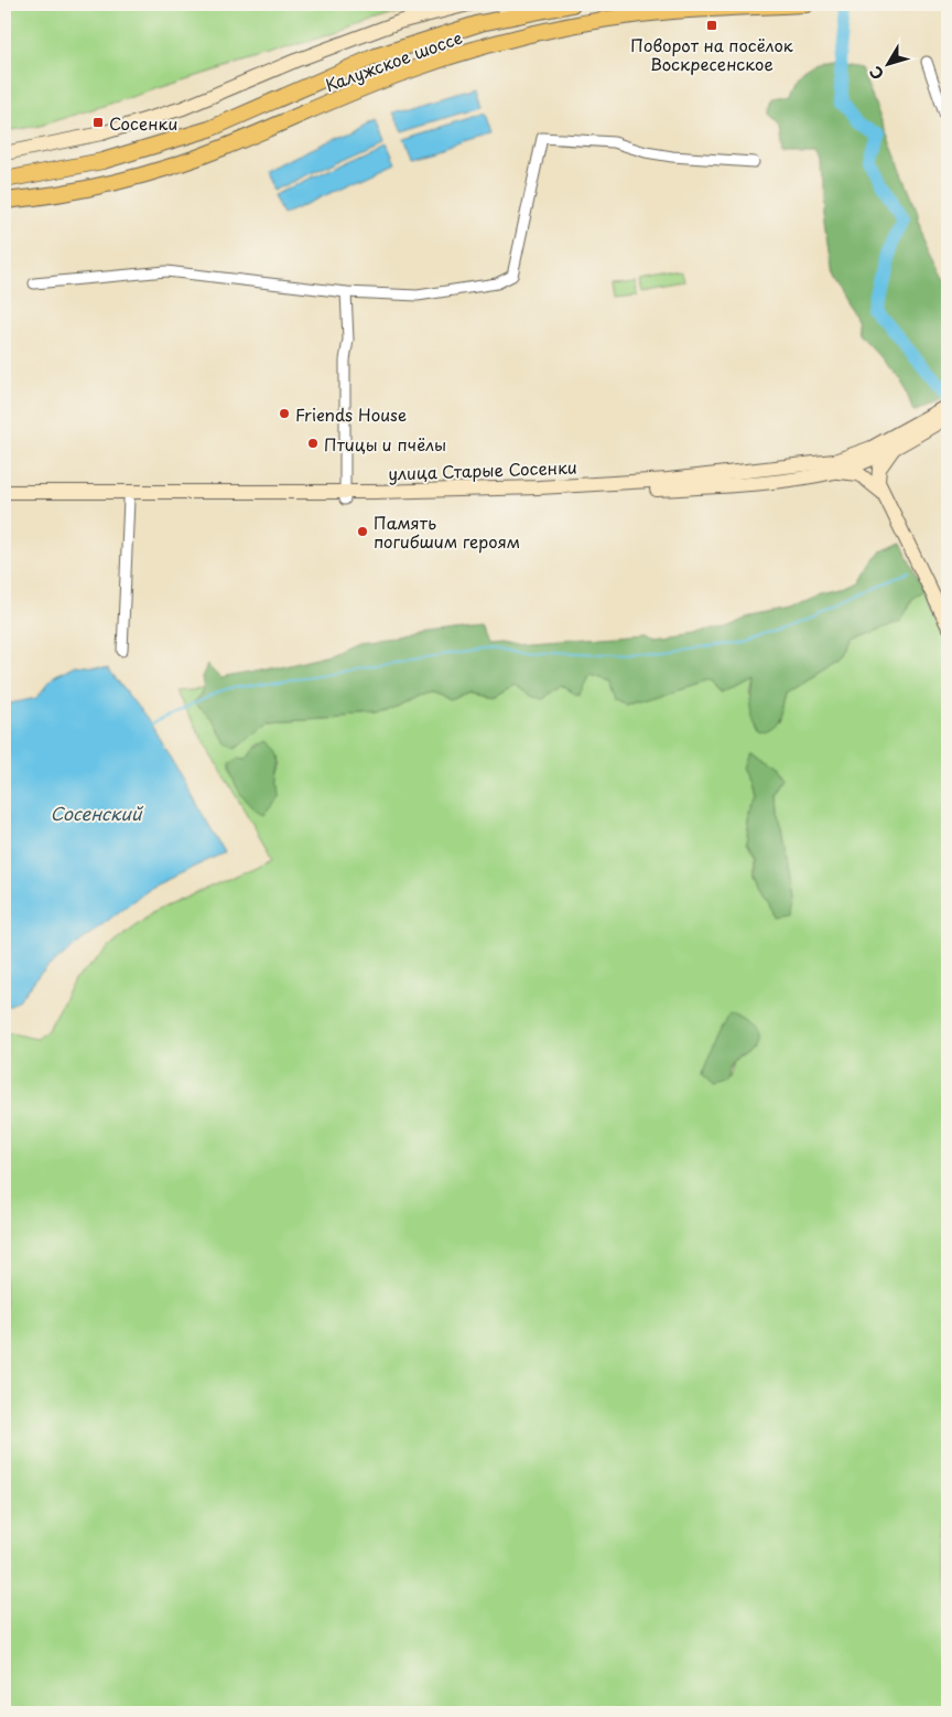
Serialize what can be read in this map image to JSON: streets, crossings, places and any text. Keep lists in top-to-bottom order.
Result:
{
  "streets": {
    "highway": ["Калужское шоссе"],
    "main road": ["улица Старые Сосенки"]
  },
  "water": ["Сосенский"],
  "places": {
    "transit": ["Поворот на посёлок Воскресенское", "Сосенки"],
    "other": ["Friends House", "Птицы и пчёлы", "Память погибшим героям"]
  },
  "north": "bottom left"
}
